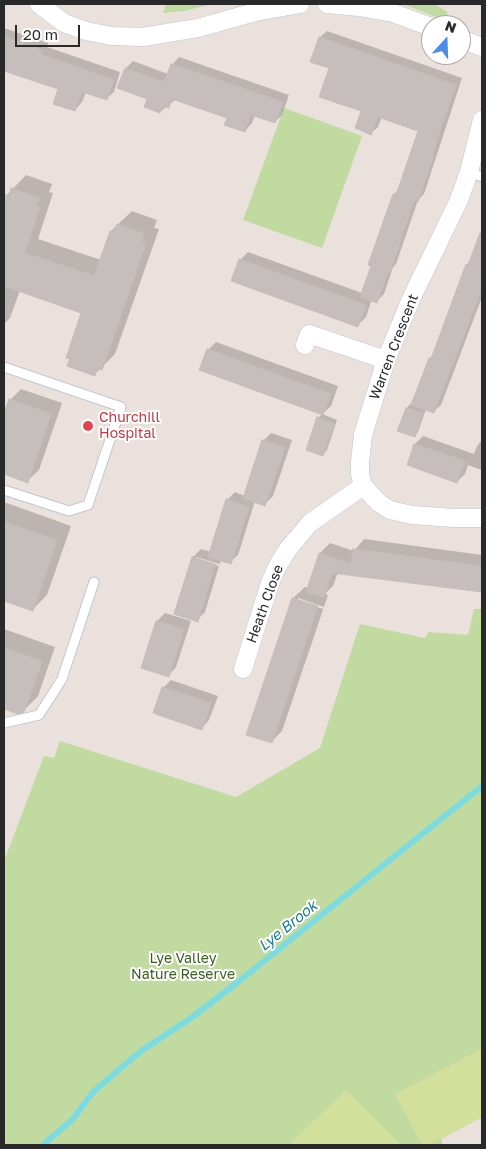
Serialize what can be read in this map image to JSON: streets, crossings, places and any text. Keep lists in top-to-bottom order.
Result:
{
  "streets": {
    "street": ["Warren Crescent", "Heath Close"]
  },
  "crossings": [
    ["Warren Crescent", "Heath Close"]
  ],
  "water": ["Lye Brook"],
  "parks": ["Lye Valley Nature Reserve"],
  "places": ["Churchill Hospital"],
  "scale_bar": "20 m",
  "north": "top"
}
